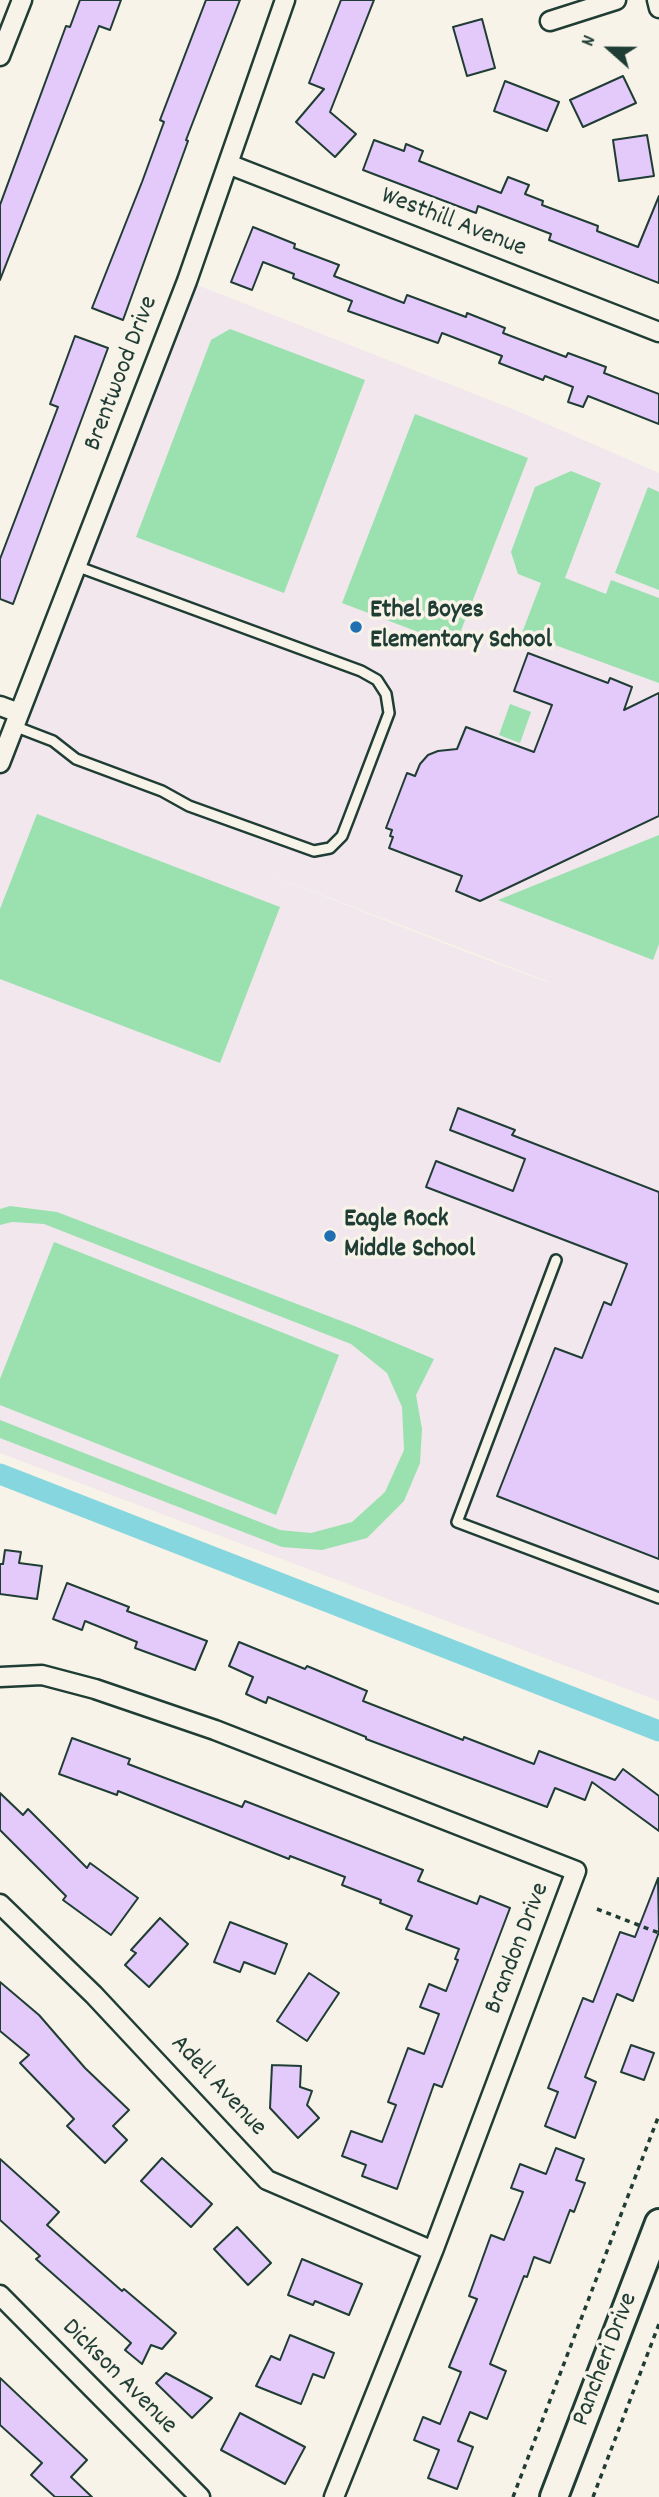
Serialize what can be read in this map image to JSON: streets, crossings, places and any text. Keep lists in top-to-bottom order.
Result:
{
  "streets": {
    "street": [
      "Westhill Avenue",
      "Brentwood Drive",
      "Brandon Drive",
      "Adell Avenue",
      "Pancheri Drive",
      "Dickson Avenue"
    ]
  },
  "crossings": [
    ["Westhill Avenue", "Brentwood Drive"],
    ["Brandon Drive", "Adell Avenue"]
  ],
  "places": ["Ethel Boyes Elementary School", "Eagle Rock Middle School"],
  "north": "left"
}
